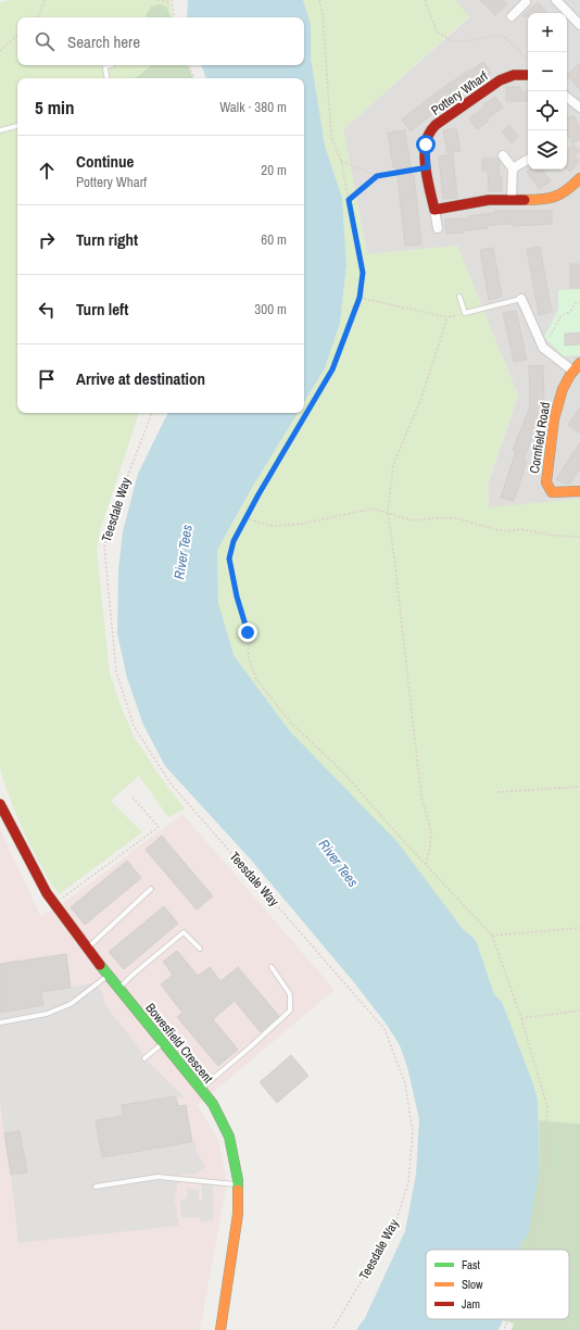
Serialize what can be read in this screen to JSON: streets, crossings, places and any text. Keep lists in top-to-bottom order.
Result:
{
  "streets": {
    "street": ["Pottery Wharf", "Cornfield Road", "Bowesfield Crescent"],
    "path": ["Teesdale Way"]
  },
  "water": ["River Tees"],
  "legend": ["Fast", "Slow", "Jam"],
  "page": {
    "map_buttons": ["+", "−"],
    "search": "Search here",
    "heading": ["5 min", "Walk · 380 m"],
    "list": [
      ["Continue", "Pottery Wharf", "20 m"],
      ["Turn right", "60 m"],
      ["Turn left", "300 m"],
      "Arrive at destination"
    ]
  }
}
